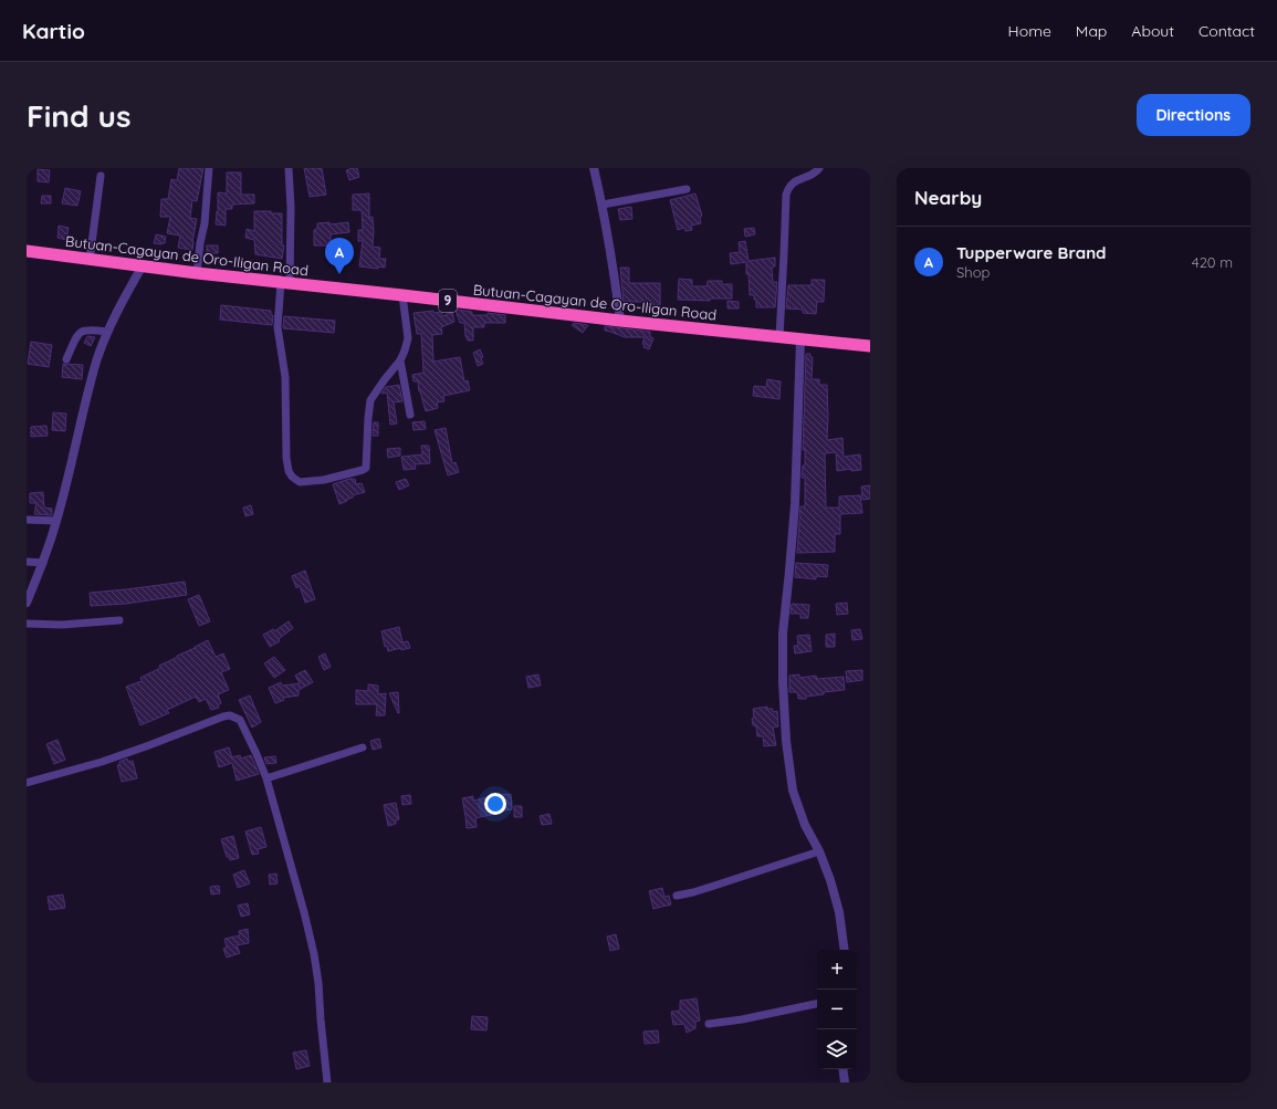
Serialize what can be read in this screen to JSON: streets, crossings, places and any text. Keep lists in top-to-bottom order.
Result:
{
  "streets": {
    "highway": ["Butuan-Cagayan de Oro-Iligan Road", "9"]
  },
  "page": {
    "header": "Kartio",
    "nav": [
      "Home",
      "Map",
      "About",
      "Contact"
    ],
    "buttons": "Directions",
    "title": "Find us",
    "heading": "Nearby",
    "list": [
      {
        "mark": "A",
        "name": "Tupperware Brand",
        "note": "Shop",
        "value": "420 m"
      }
    ],
    "pins": "A",
    "map_buttons": ["+", "−"]
  }
}
